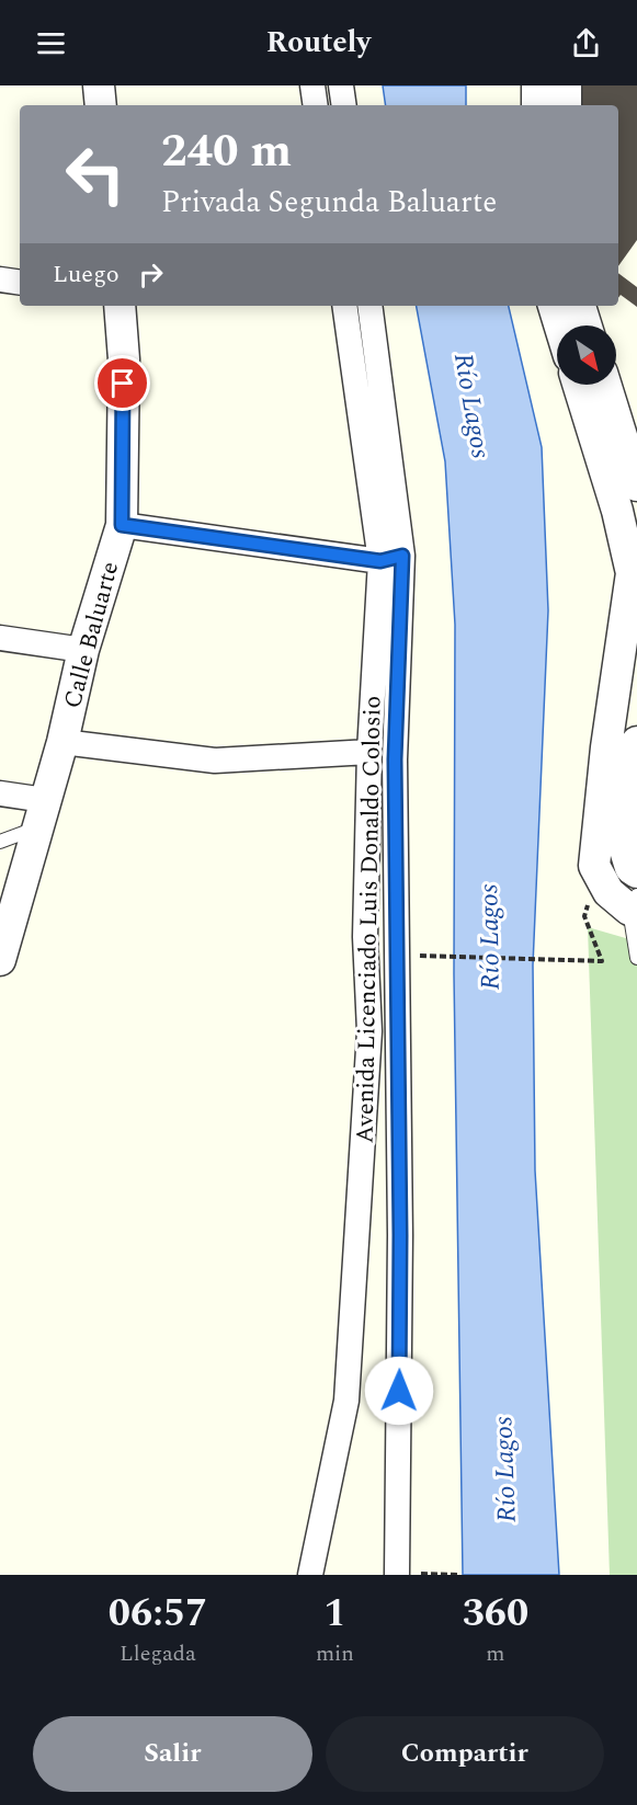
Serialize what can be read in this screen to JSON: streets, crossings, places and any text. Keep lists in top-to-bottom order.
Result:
{
  "streets": {
    "street": ["Calle Baluarte", "Avenida Licenciado Luis Donaldo Colosio"]
  },
  "water": ["Río Lagos"],
  "north": "bottom right",
  "page": {
    "header": "Routely",
    "turn": ["240 m", "Privada Segunda Baluarte"],
    "then": "Luego",
    "eta": [
      "06:57",
      "Llegada",
      "1",
      "min",
      "360",
      "m"
    ],
    "buttons": ["Salir", "Compartir"]
  }
}
